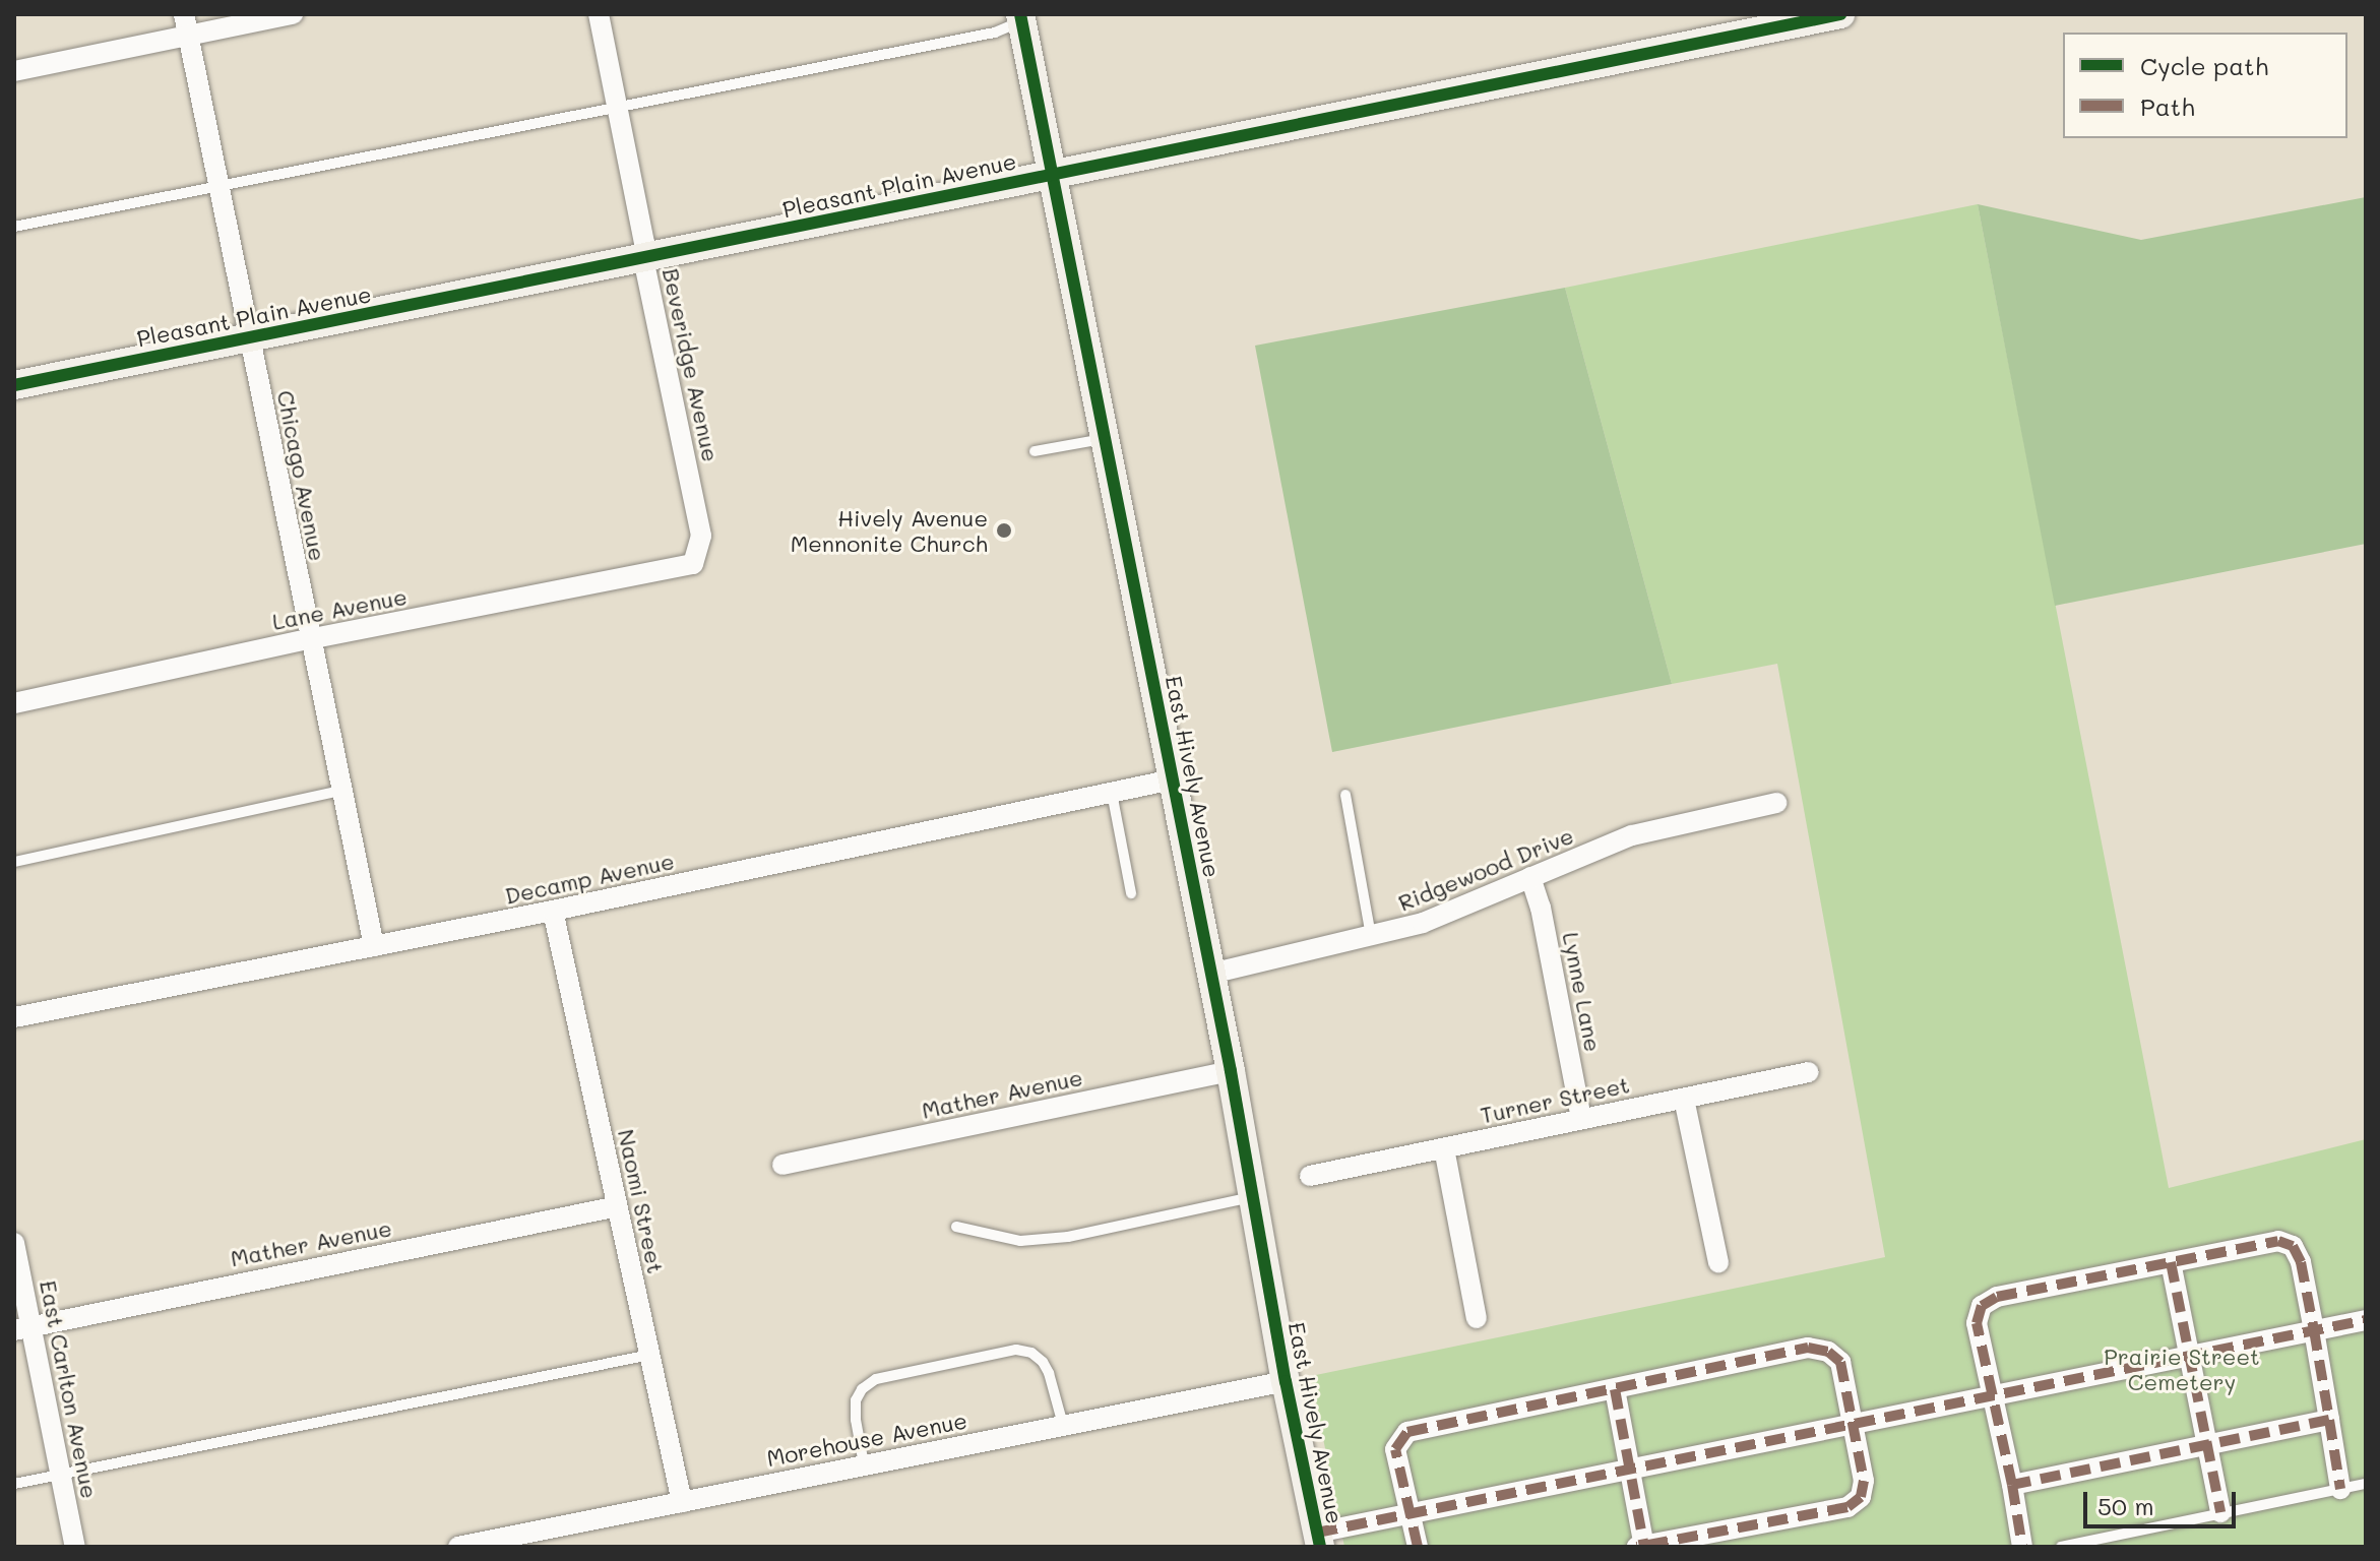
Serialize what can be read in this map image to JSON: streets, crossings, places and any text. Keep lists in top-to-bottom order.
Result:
{
  "streets": {
    "street": [
      "Pleasant Plain Avenue",
      "Beveridge Avenue",
      "Chicago Avenue",
      "Lane Avenue",
      "East Hively Avenue",
      "Ridgewood Drive",
      "Decamp Avenue",
      "Lynne Lane",
      "Mather Avenue",
      "Turner Street",
      "Naomi Street",
      "East Carlton Avenue",
      "Morehouse Avenue"
    ]
  },
  "crossings": [
    ["Pleasant Plain Avenue", "Beveridge Avenue"],
    ["Pleasant Plain Avenue", "Chicago Avenue"],
    ["Pleasant Plain Avenue", "East Hively Avenue"],
    ["Beveridge Avenue", "Lane Avenue"],
    ["Chicago Avenue", "Lane Avenue"],
    ["Chicago Avenue", "Decamp Avenue"],
    ["East Hively Avenue", "Ridgewood Drive"],
    ["East Hively Avenue", "Decamp Avenue"],
    ["East Hively Avenue", "Mather Avenue"],
    ["East Hively Avenue", "Morehouse Avenue"],
    ["Ridgewood Drive", "Lynne Lane"],
    ["Decamp Avenue", "Naomi Street"],
    ["Lynne Lane", "Turner Street"],
    ["Mather Avenue", "Naomi Street"],
    ["Mather Avenue", "East Carlton Avenue"],
    ["Naomi Street", "Morehouse Avenue"]
  ],
  "parks": ["Prairie Street Cemetery"],
  "places": ["Hively Avenue Mennonite Church"],
  "legend": ["Cycle path", "Path"],
  "scale_bar": "50 m"
}
